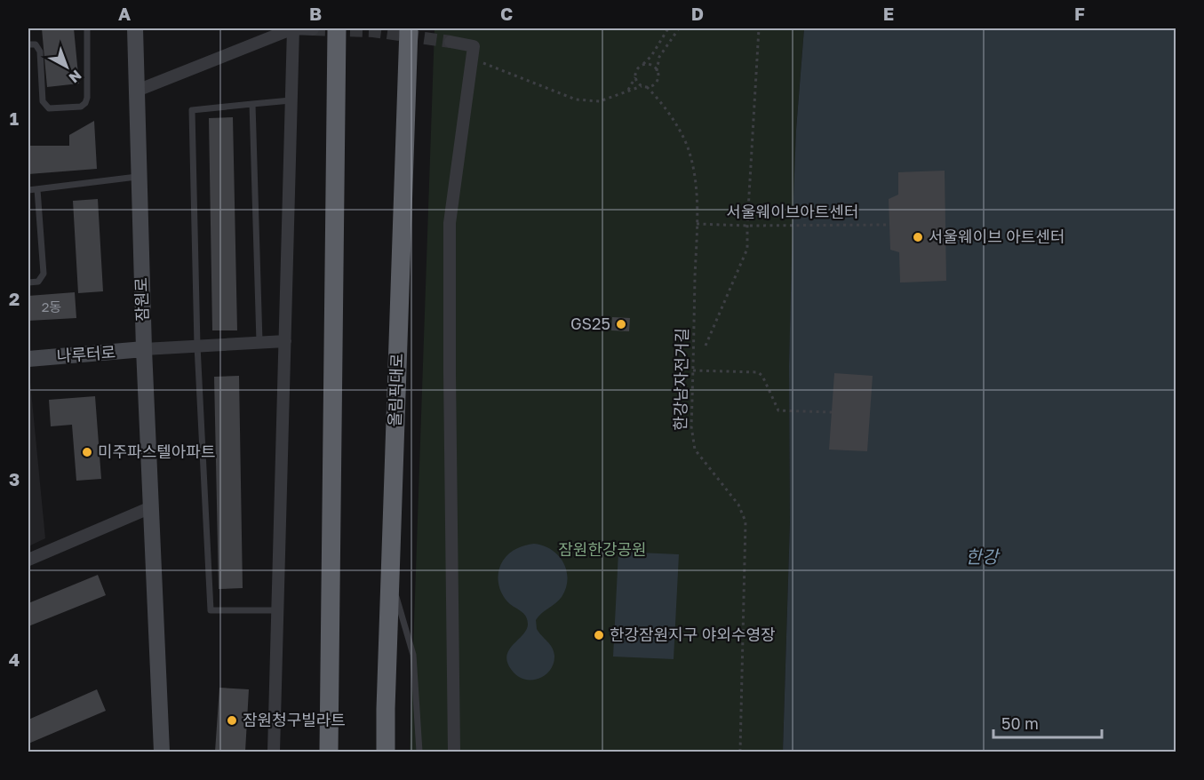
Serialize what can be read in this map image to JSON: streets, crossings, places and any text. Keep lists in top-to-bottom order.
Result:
{
  "streets": {
    "highway": ["올림픽대로"],
    "main road": ["잠원로", "나루터로"],
    "path": ["서울웨이브아트센터", "한강남자전거길"]
  },
  "crossings": [
    ["서울웨이브아트센터", "한강남자전거길"],
    ["잠원로", "나루터로"]
  ],
  "water": ["한강"],
  "parks": ["잠원한강공원"],
  "places": [
    "서울웨이브 아트센터",
    "GS25",
    "미주파스텔아파트",
    "한강잠원지구 야외수영장",
    "잠원청구빌라트"
  ],
  "house_numbers": ["2동"],
  "scale_bar": "50 m",
  "north": "bottom right",
  "grid": {
    "columns": [
      "A",
      "B",
      "C",
      "D",
      "E",
      "F"
    ],
    "rows": [
      "1",
      "2",
      "3",
      "4"
    ]
  }
}
